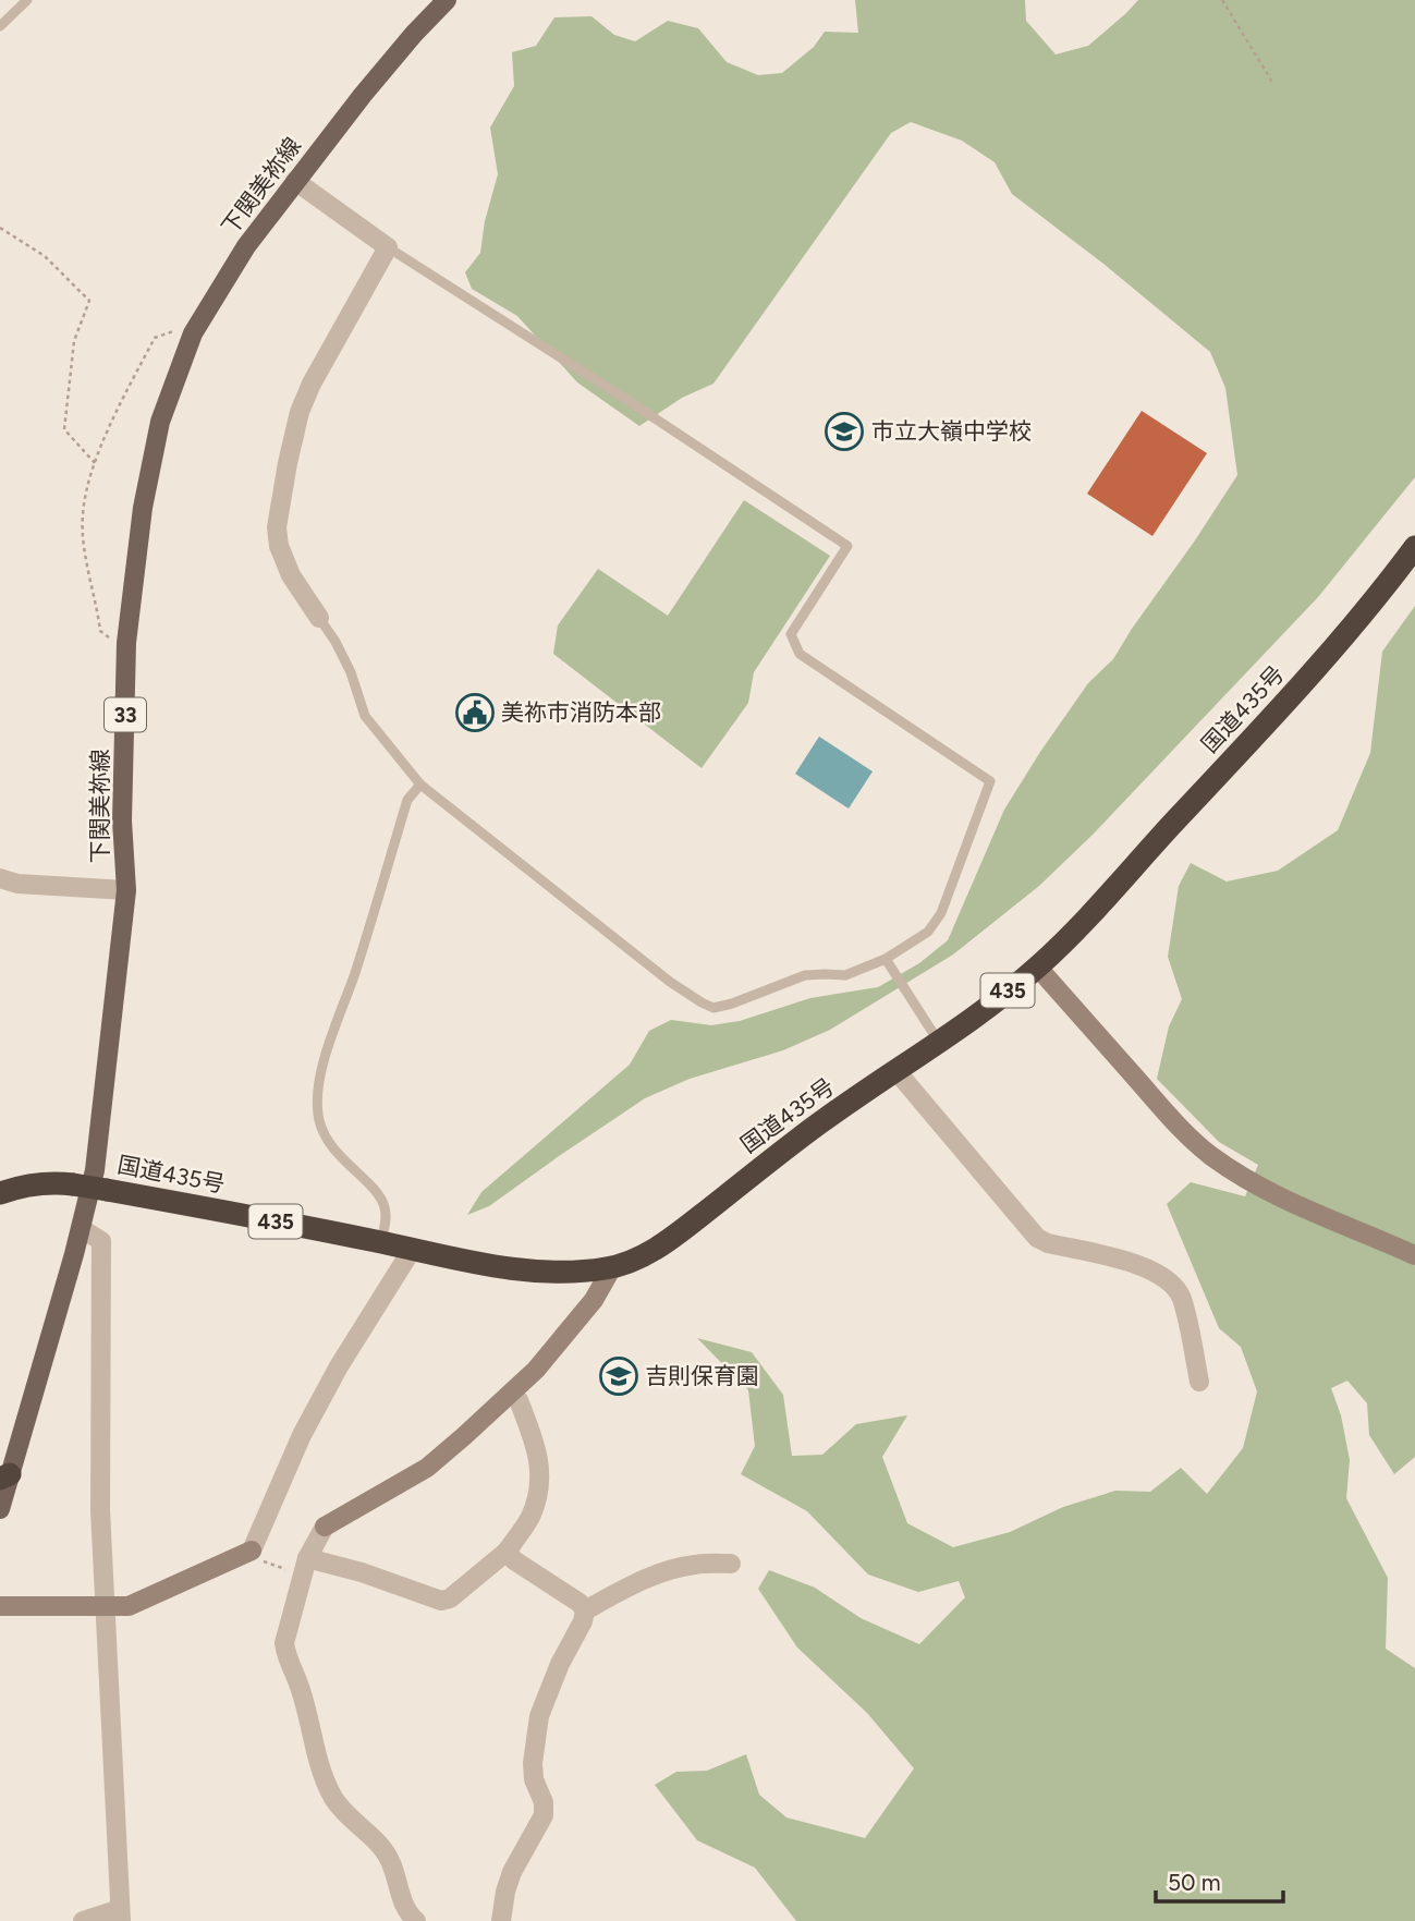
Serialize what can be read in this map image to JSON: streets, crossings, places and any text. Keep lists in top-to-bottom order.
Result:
{
  "streets": {
    "highway": ["国道435号", "435"],
    "main road": ["下関美祢線", "33"]
  },
  "places": {
    "school or university": ["市立大嶺中学校", "吉則保育園"],
    "public building": ["美祢市消防本部"]
  },
  "scale_bar": "50 m"
}
